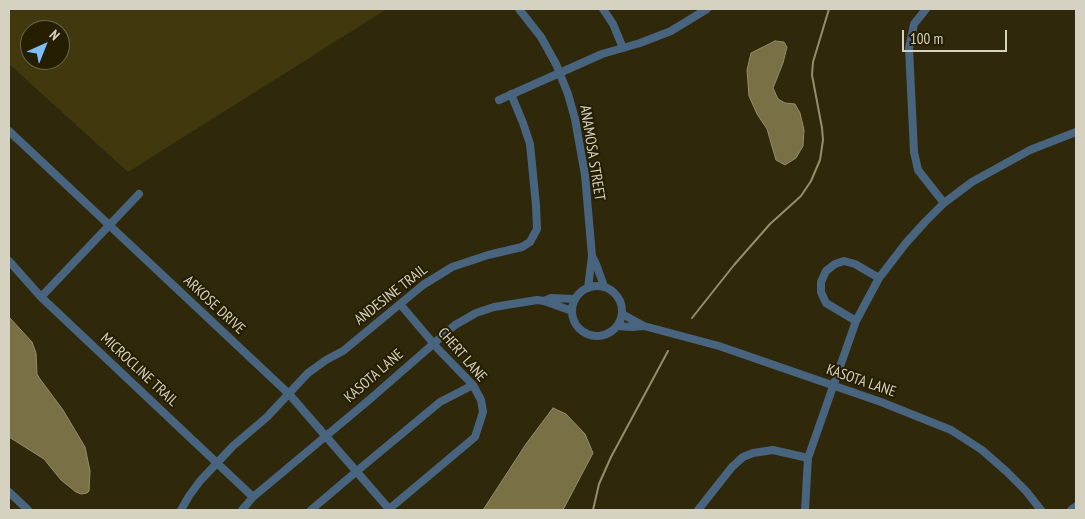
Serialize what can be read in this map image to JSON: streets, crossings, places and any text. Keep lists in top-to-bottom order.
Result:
{
  "streets": {
    "street": [
      "ANAMOSA STREET",
      "ANDESINE TRAIL",
      "ARKOSE DRIVE",
      "CHERT LANE",
      "MICROCLINE TRAIL",
      "KASOTA LANE"
    ]
  },
  "crossings": [
    ["ANAMOSA STREET", "KASOTA LANE"],
    ["ANDESINE TRAIL", "ARKOSE DRIVE"],
    ["ANDESINE TRAIL", "CHERT LANE"],
    ["ANDESINE TRAIL", "MICROCLINE TRAIL"],
    ["ARKOSE DRIVE", "CHERT LANE"],
    ["ARKOSE DRIVE", "KASOTA LANE"],
    ["CHERT LANE", "KASOTA LANE"],
    ["MICROCLINE TRAIL", "KASOTA LANE"]
  ],
  "scale_bar": "100 m",
  "north": "top right"
}
